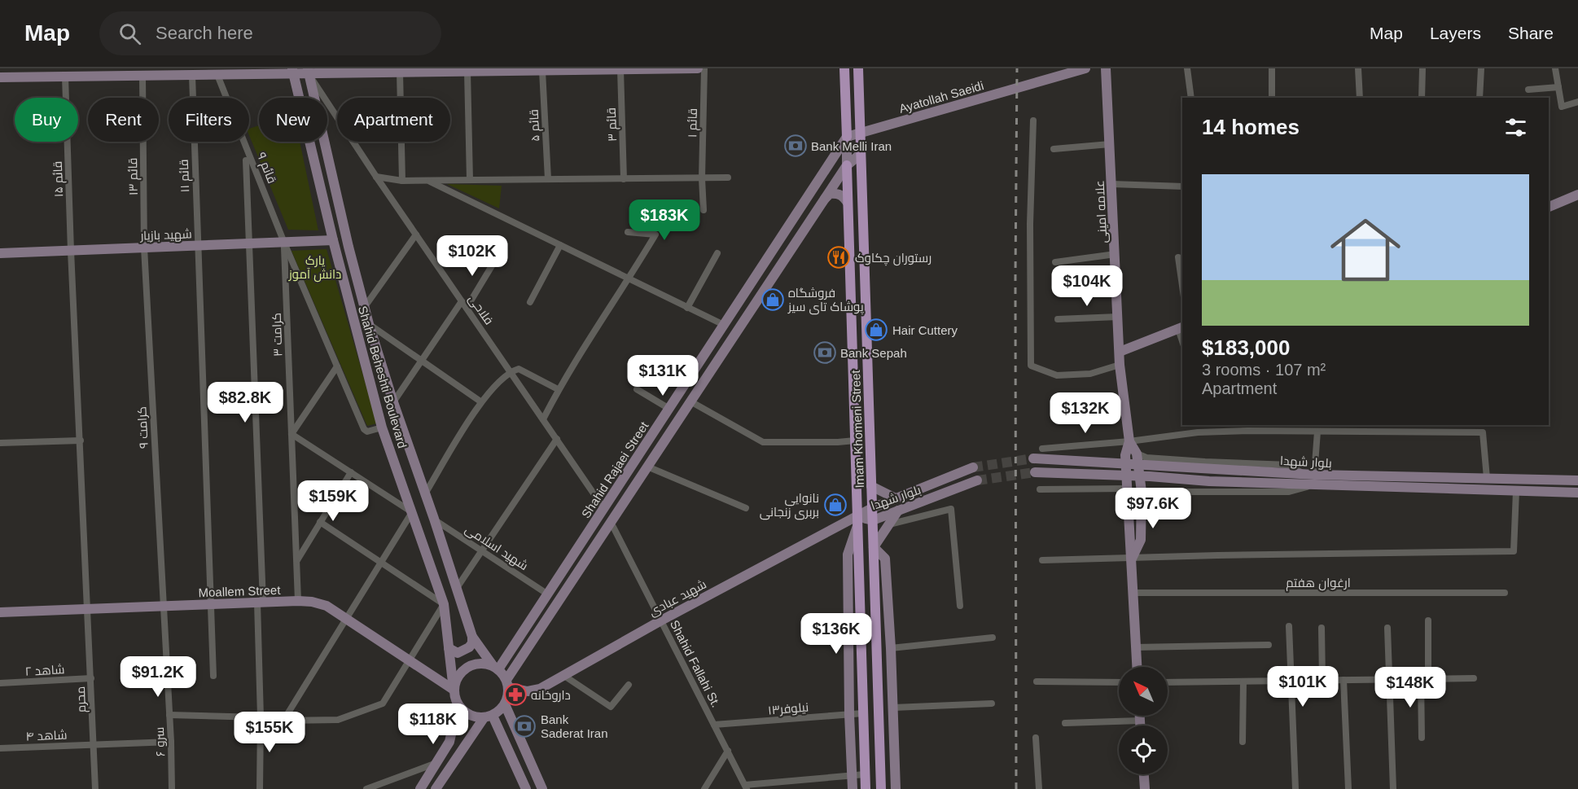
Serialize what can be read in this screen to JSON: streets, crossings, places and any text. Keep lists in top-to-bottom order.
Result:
{
  "streets": {
    "main road": ["Imam Khomeni Street"],
    "street": [
      "Ayatollah Saeidi",
      "قائم ۱",
      "قائم ۳",
      "قائم ۵",
      "قائم ۹",
      "قائم ۱۱",
      "قائم ۱۳",
      "قائم ۱۵",
      "علامه امینی",
      "شهید بازیار",
      "فلاحی",
      "کرامت ۳",
      "Shahid Beheshti Boulevard",
      "کرامت ۹",
      "بلوار شهدا",
      "Shahid Rajaei Street",
      "شهید اسلامی",
      "ارغوان هفتم",
      "Moallem Street",
      "شهید عبادی",
      "Shahid Fallahi St.",
      "شاهد ۲",
      "محرم",
      "نیلوفر۱۳",
      "شاهد ۴",
      "سرو ۶"
    ]
  },
  "crossings": [
    ["Ayatollah Saeidi", "Imam Khomeni Street"],
    ["Ayatollah Saeidi", "Shahid Rajaei Street"],
    ["قائم ۹", "شهید بازیار"],
    ["قائم ۹", "کرامت ۳"],
    ["قائم ۹", "Shahid Beheshti Boulevard"],
    ["قائم ۱۱", "شهید بازیار"],
    ["قائم ۱۱", "Moallem Street"],
    ["قائم ۱۳", "شهید بازیار"],
    ["قائم ۱۳", "کرامت ۹"],
    ["قائم ۱۵", "شهید بازیار"],
    ["قائم ۱۵", "محرم"],
    ["شهید بازیار", "کرامت ۳"],
    ["شهید بازیار", "Shahid Beheshti Boulevard"],
    ["شهید بازیار", "کرامت ۹"],
    ["فلاحی", "Shahid Beheshti Boulevard"],
    ["فلاحی", "Shahid Rajaei Street"],
    ["کرامت ۳", "Moallem Street"],
    ["Shahid Beheshti Boulevard", "Shahid Rajaei Street"],
    ["Shahid Beheshti Boulevard", "شهید اسلامی"],
    ["Shahid Beheshti Boulevard", "Moallem Street"],
    ["Shahid Beheshti Boulevard", "شهید عبادی"],
    ["کرامت ۹", "Moallem Street"],
    ["کرامت ۹", "سرو ۶"],
    ["Imam Khomeni Street", "بلوار شهدا"],
    ["Imam Khomeni Street", "Shahid Rajaei Street"],
    ["Imam Khomeni Street", "شهید عبادی"],
    ["Imam Khomeni Street", "نیلوفر۱۳"],
    ["بلوار شهدا", "شهید عبادی"],
    ["Shahid Rajaei Street", "شهید اسلامی"],
    ["Shahid Rajaei Street", "Moallem Street"],
    ["Shahid Rajaei Street", "شهید عبادی"],
    ["Shahid Rajaei Street", "Shahid Fallahi St."],
    ["Moallem Street", "شهید عبادی"],
    ["Moallem Street", "محرم"],
    ["Moallem Street", "سرو ۶"],
    ["شهید عبادی", "Shahid Fallahi St."],
    ["Shahid Fallahi St.", "نیلوفر۱۳"],
    ["شاهد ۲", "محرم"],
    ["محرم", "شاهد ۴"],
    ["شاهد ۴", "سرو ۶"]
  ],
  "parks": ["پارک دانش آموز"],
  "places": {
    "bank": ["Bank Melli Iran", "Bank Sepah", "Bank Saderat Iran"],
    "restaurant": ["رستوران چکاوک"],
    "shop": ["فروشگاه پوشاک تای سیز", "Hair Cuttery", "نانوایی بربری زنجانی"],
    "pharmacy": ["داروخانه"]
  },
  "north": "top left",
  "page": {
    "header": "Map",
    "search": "Search here",
    "nav": ["Map", "Layers", "Share"],
    "chip": [
      "Buy",
      "Rent",
      "Filters",
      "New",
      "Apartment"
    ],
    "heading": "14 homes",
    "list": [
      {
        "name": "$183,000",
        "note": "3 rooms · 107 m² · Apartment"
      }
    ],
    "price": [
      "$183K",
      "$102K",
      "$104K",
      "$131K",
      "$82.8K",
      "$132K",
      "$159K",
      "$97.6K",
      "$136K",
      "$91.2K",
      "$101K",
      "$148K",
      "$118K",
      "$155K"
    ]
  }
}
